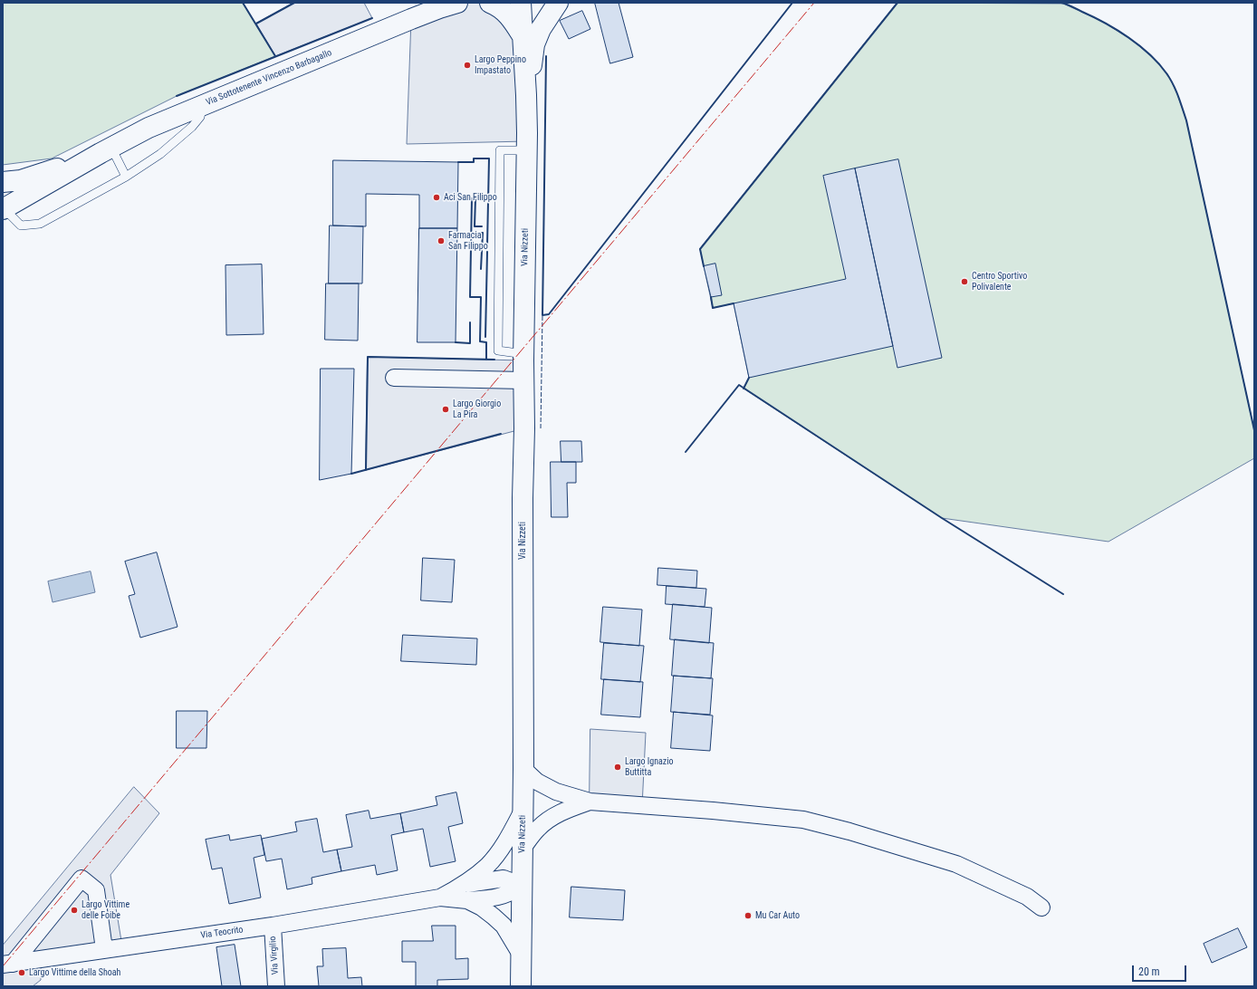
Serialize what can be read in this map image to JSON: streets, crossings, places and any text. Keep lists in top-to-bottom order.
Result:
{
  "streets": {
    "street": [
      "Via Sottotenente Vincenzo Barbagallo",
      "Via Nizzeti",
      "Via Teocrito",
      "Via Virgilio"
    ]
  },
  "crossings": [
    ["Via Nizzeti", "Via Teocrito"],
    ["Via Teocrito", "Via Virgilio"]
  ],
  "places": [
    "Largo Peppino Impastato",
    "Aci San Filippo",
    "Farmacia San Filippo",
    "Centro Sportivo Polivalente",
    "Largo Giorgio La Pira",
    "Largo Ignazio Buttitta",
    "Largo Vittime delle Foibe",
    "Mu Car Auto",
    "Largo Vittime della Shoah"
  ],
  "scale_bar": "20 m"
}
